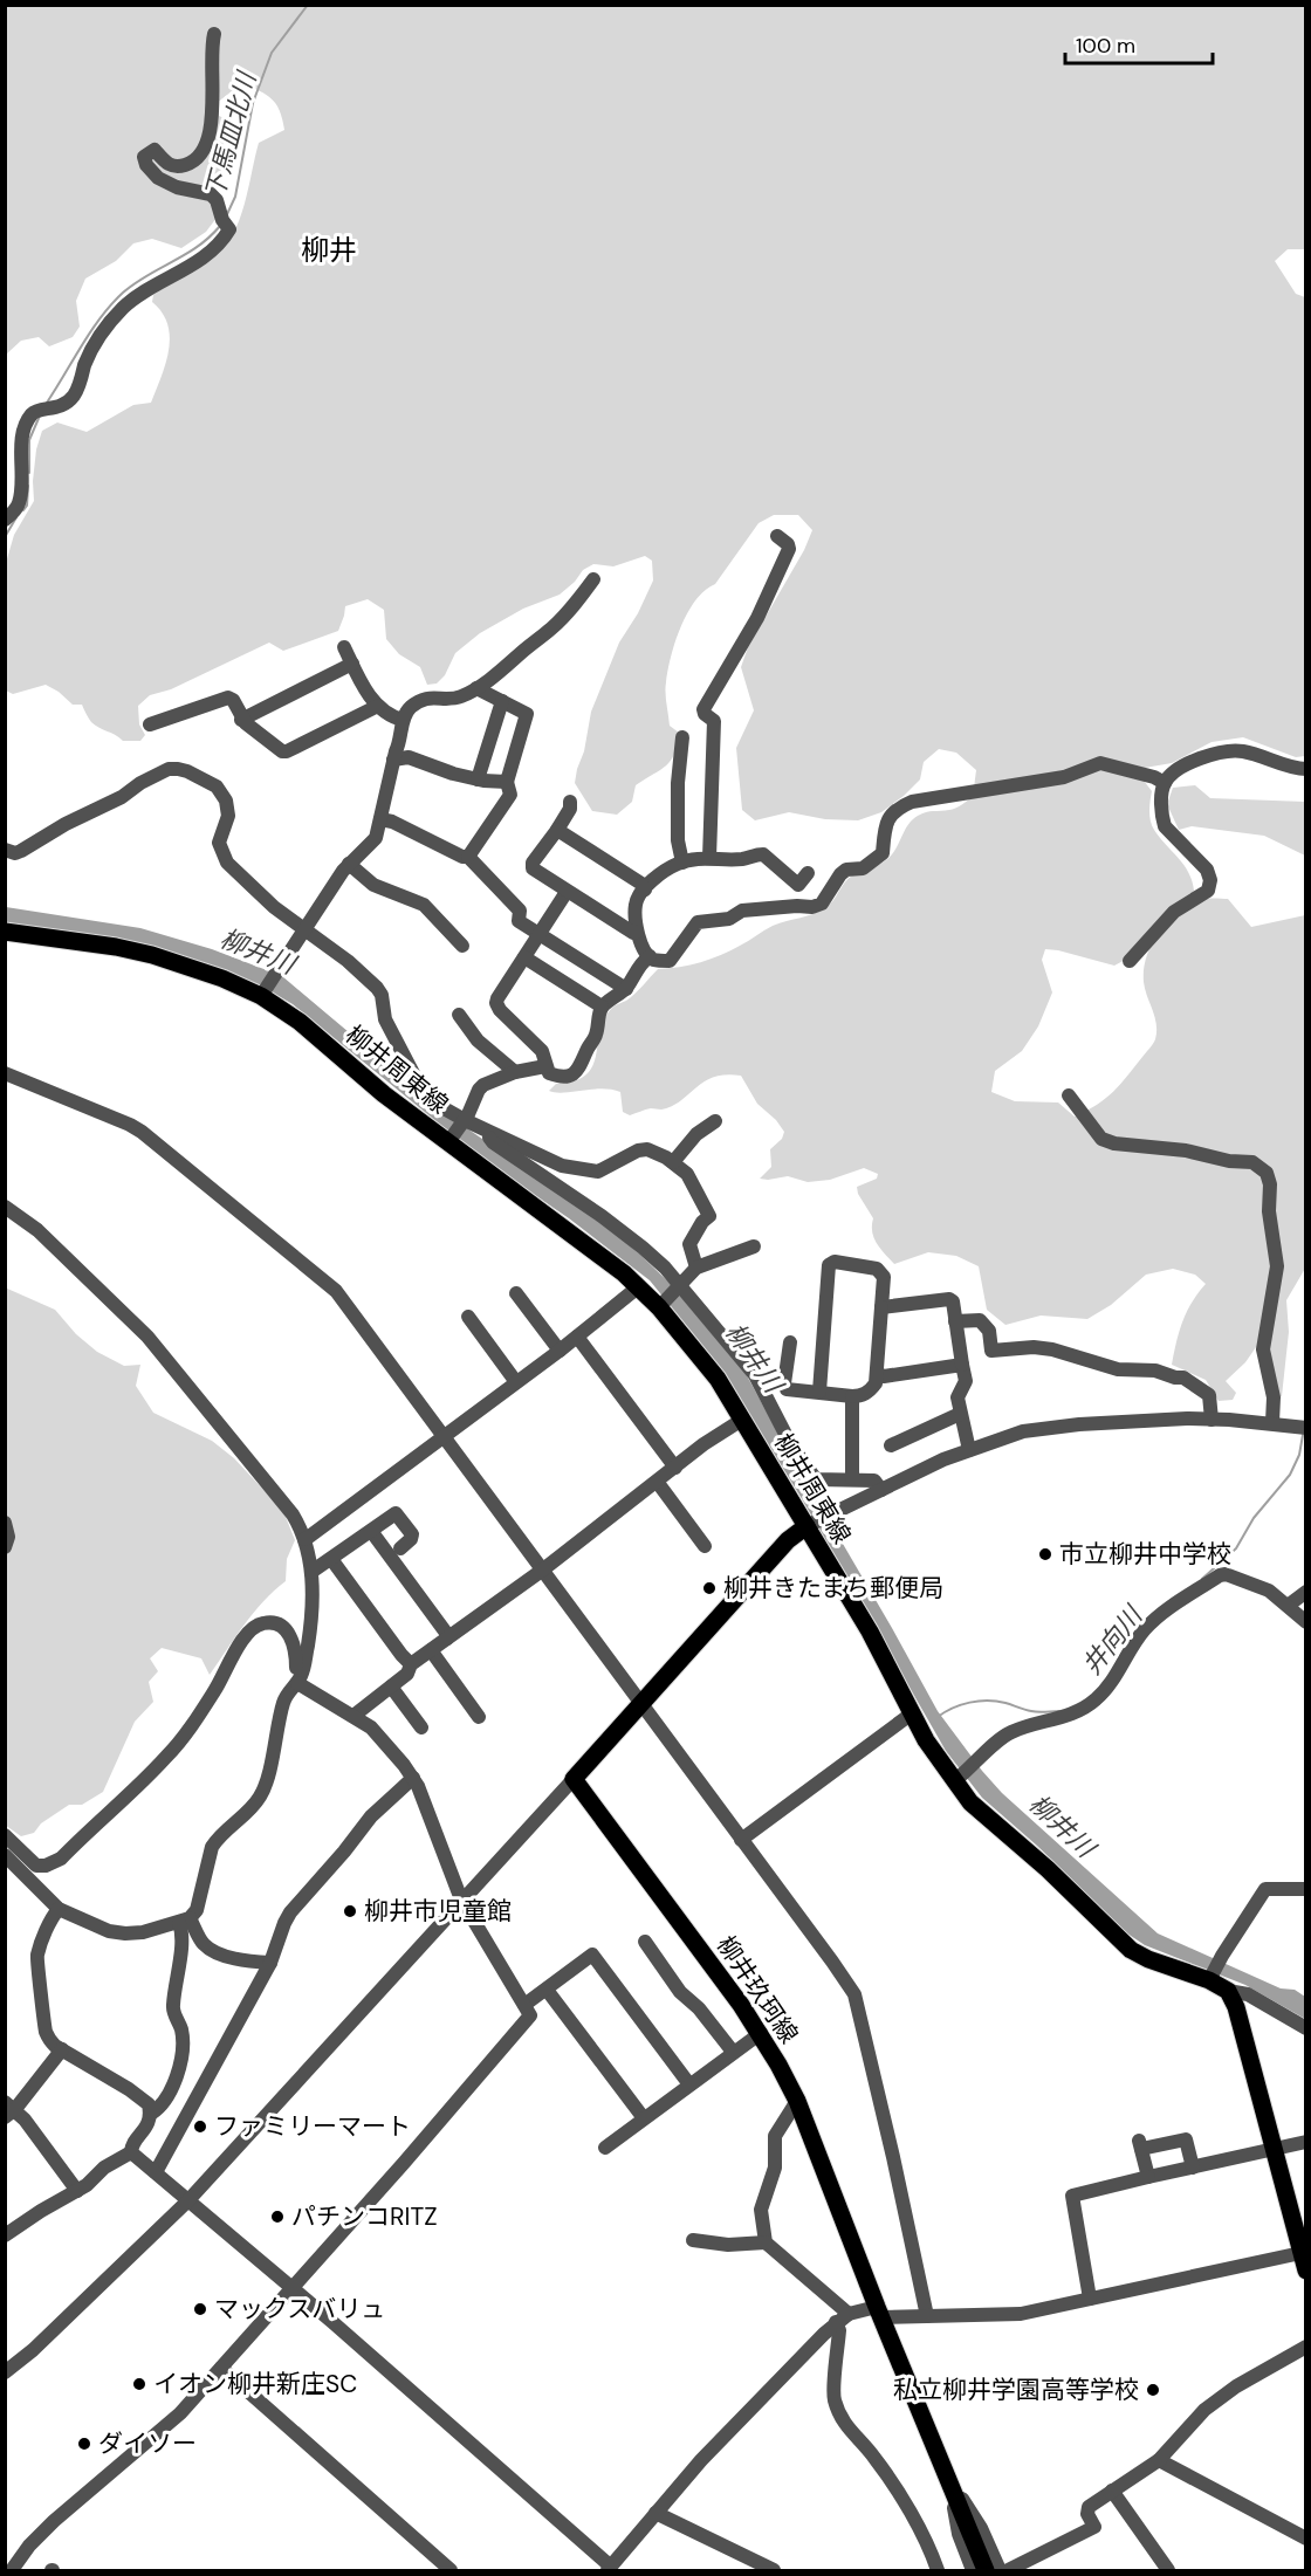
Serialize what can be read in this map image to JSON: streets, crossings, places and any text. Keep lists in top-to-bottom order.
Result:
{
  "streets": {
    "main road": ["柳井周東線", "柳井玖珂線"]
  },
  "districts": ["柳井"],
  "water": ["下馬皿北川", "柳井川", "井向川"],
  "places": [
    "市立柳井中学校",
    "柳井きたまち郵便局",
    "柳井市児童館",
    "ファミリーマート",
    "パチンコRITZ",
    "マックスバリュ",
    "イオン柳井新庄SC",
    "私立柳井学園高等学校",
    "ダイソー"
  ],
  "scale_bar": "100 m"
}
